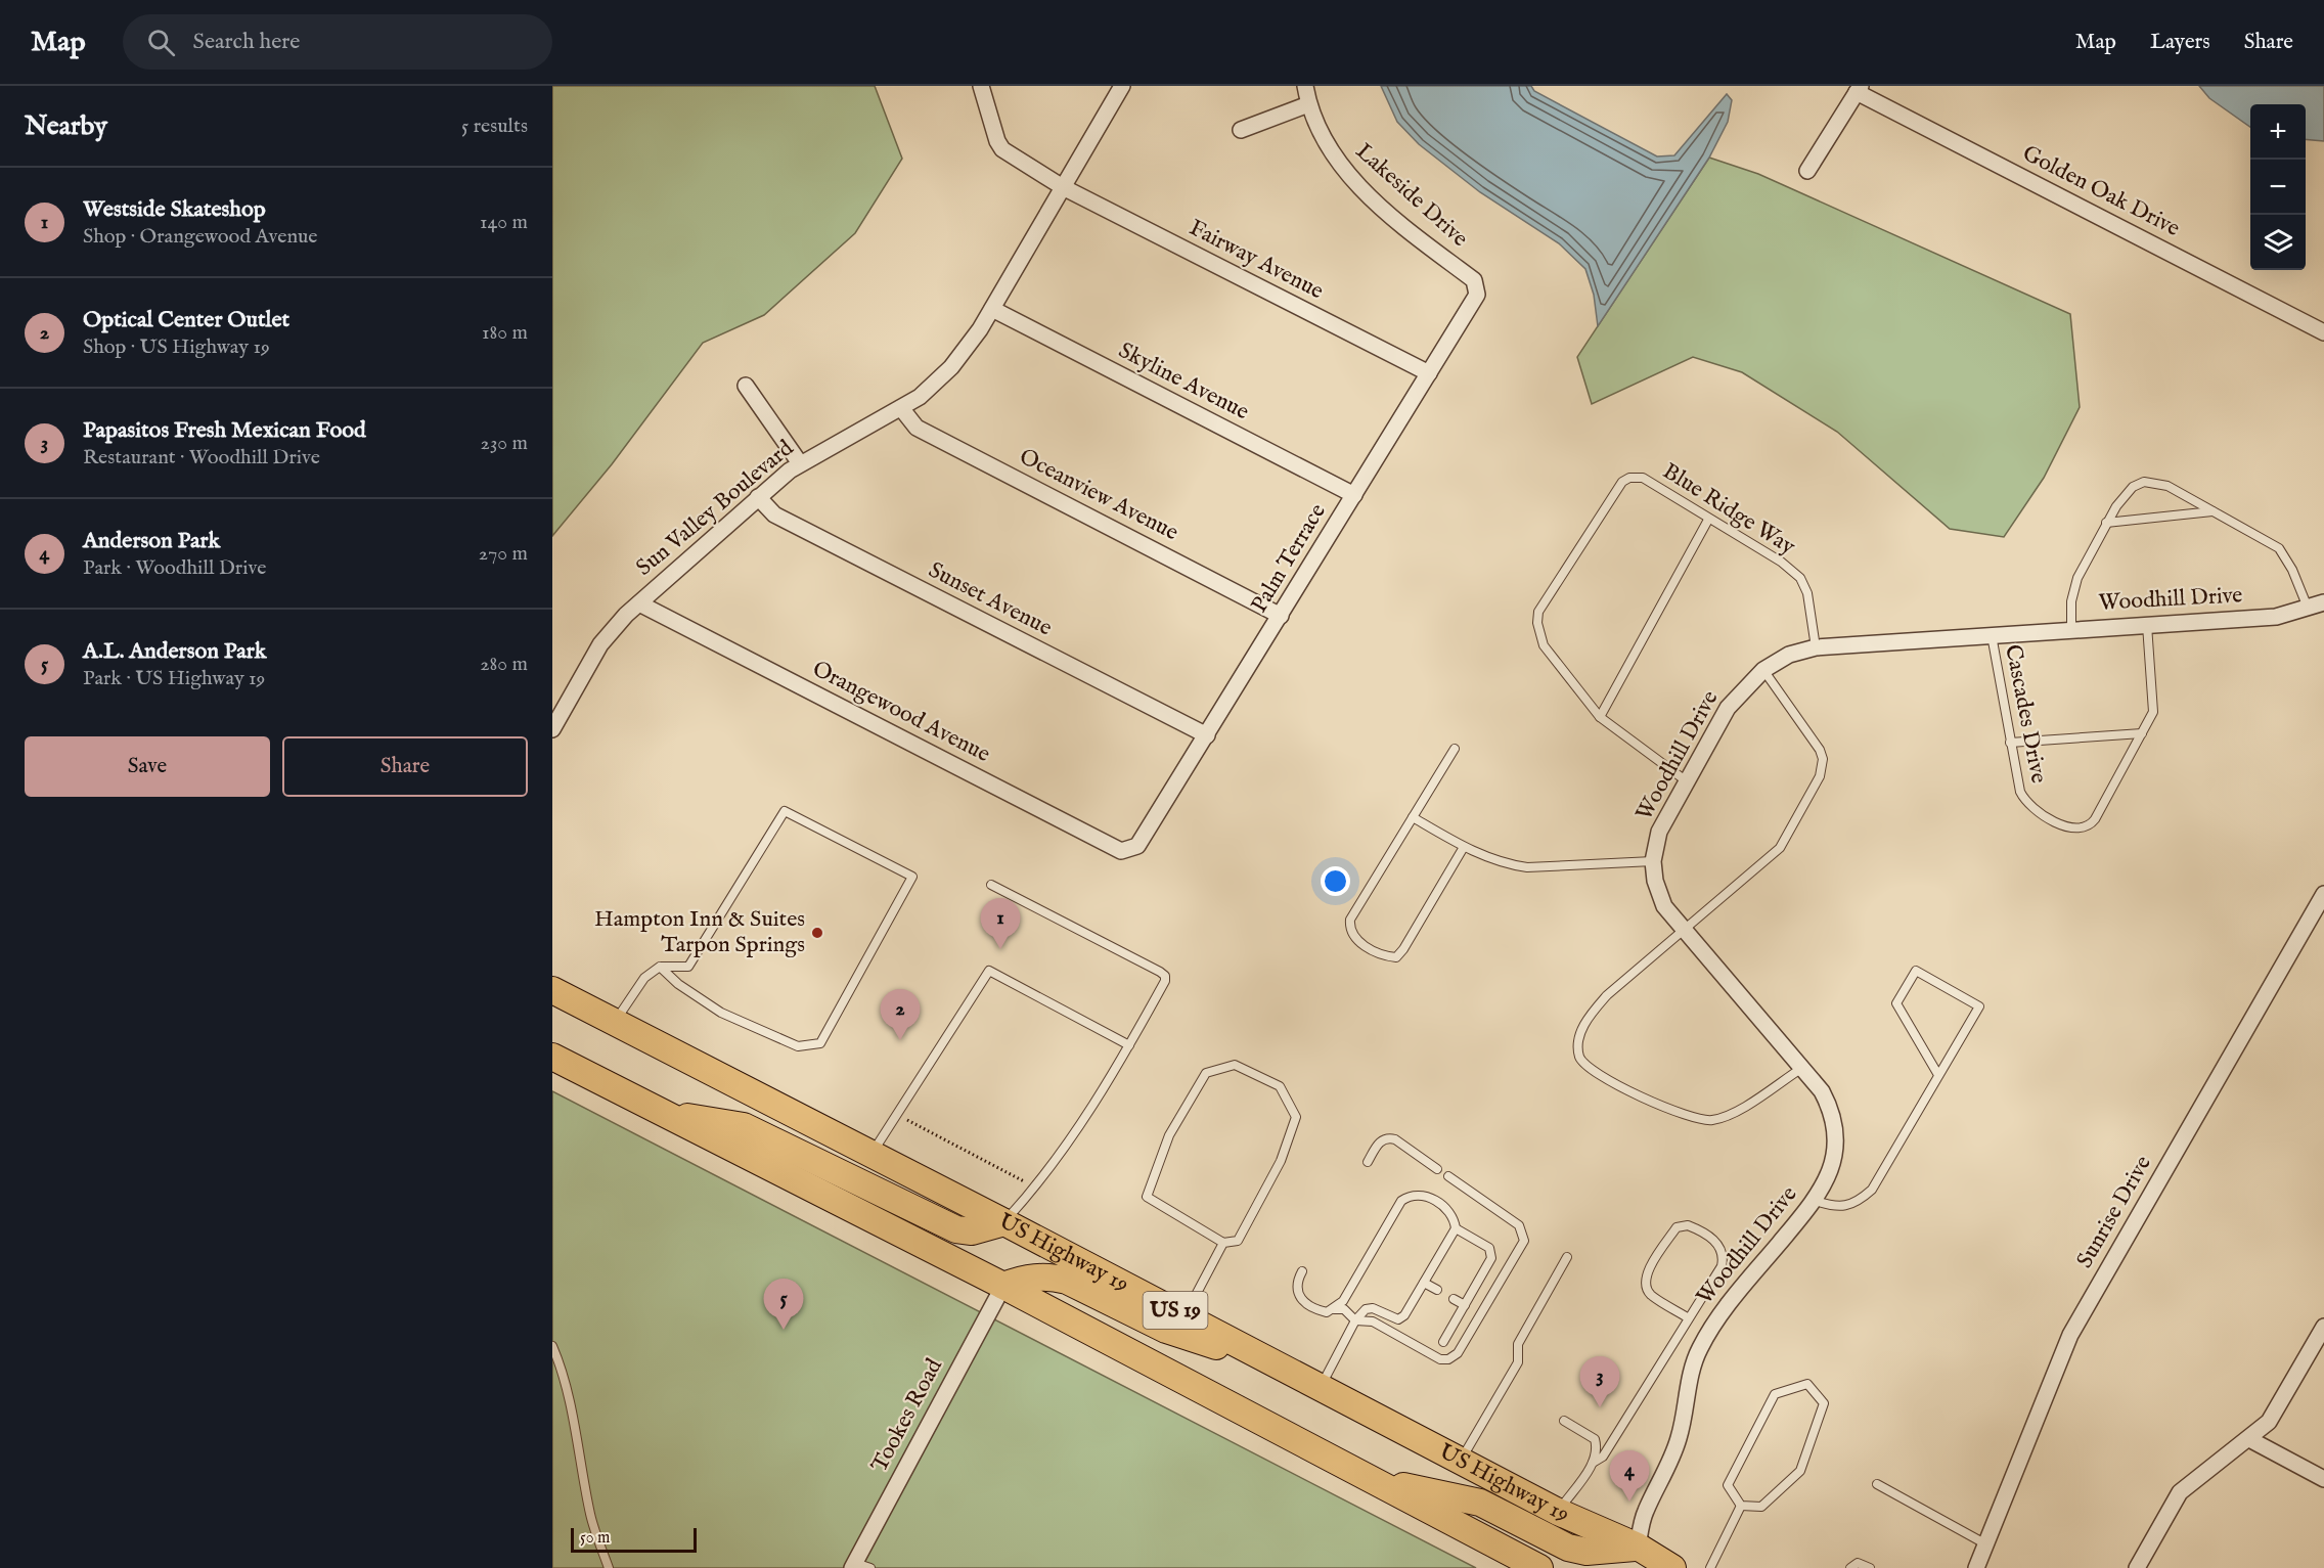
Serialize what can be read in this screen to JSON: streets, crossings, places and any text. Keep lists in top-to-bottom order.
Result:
{
  "streets": {
    "highway": ["US Highway 19", "US 19"],
    "street": [
      "Golden Oak Drive",
      "Lakeside Drive",
      "Fairway Avenue",
      "Skyline Avenue",
      "Oceanview Avenue",
      "Sun Valley Boulevard",
      "Palm Terrace",
      "Sunset Avenue",
      "Woodhill Drive",
      "Orangewood Avenue",
      "Sunrise Drive",
      "Tookes Road"
    ],
    "lane": ["Blue Ridge Way", "Cascades Drive"]
  },
  "crossings": [
    ["Lakeside Drive", "Palm Terrace"],
    ["Fairway Avenue", "Sun Valley Boulevard"],
    ["Fairway Avenue", "Palm Terrace"],
    ["Skyline Avenue", "Sun Valley Boulevard"],
    ["Skyline Avenue", "Palm Terrace"],
    ["Oceanview Avenue", "Sun Valley Boulevard"],
    ["Oceanview Avenue", "Palm Terrace"],
    ["Sun Valley Boulevard", "Sunset Avenue"],
    ["Sun Valley Boulevard", "Orangewood Avenue"],
    ["Blue Ridge Way", "Woodhill Drive"],
    ["Palm Terrace", "Sunset Avenue"],
    ["Palm Terrace", "Orangewood Avenue"],
    ["Woodhill Drive", "Cascades Drive"],
    ["Woodhill Drive", "US Highway 19"],
    ["US 19", "Tookes Road"]
  ],
  "places": ["Hampton Inn & Suites Tarpon Springs"],
  "scale_bar": "50 m",
  "page": {
    "header": "Map",
    "search": "Search here",
    "nav": ["Map", "Layers", "Share"],
    "heading": ["Nearby", "5 results"],
    "map_buttons": ["+", "−"],
    "list": [
      {
        "mark": "1",
        "name": "Westside Skateshop",
        "note": "Shop · Orangewood Avenue",
        "value": "140 m"
      },
      {
        "mark": "2",
        "name": "Optical Center Outlet",
        "note": "Shop · US Highway 19",
        "value": "180 m"
      },
      {
        "mark": "3",
        "name": "Papasitos Fresh Mexican Food",
        "note": "Restaurant · Woodhill Drive",
        "value": "230 m"
      },
      {
        "mark": "4",
        "name": "Anderson Park",
        "note": "Park · Woodhill Drive",
        "value": "270 m"
      },
      {
        "mark": "5",
        "name": "A.L. Anderson Park",
        "note": "Park · US Highway 19",
        "value": "280 m"
      }
    ],
    "buttons": ["Save", "Share"],
    "pins": [
      "1",
      "2",
      "5",
      "3",
      "4"
    ],
    "scale": "50 m"
  }
}
